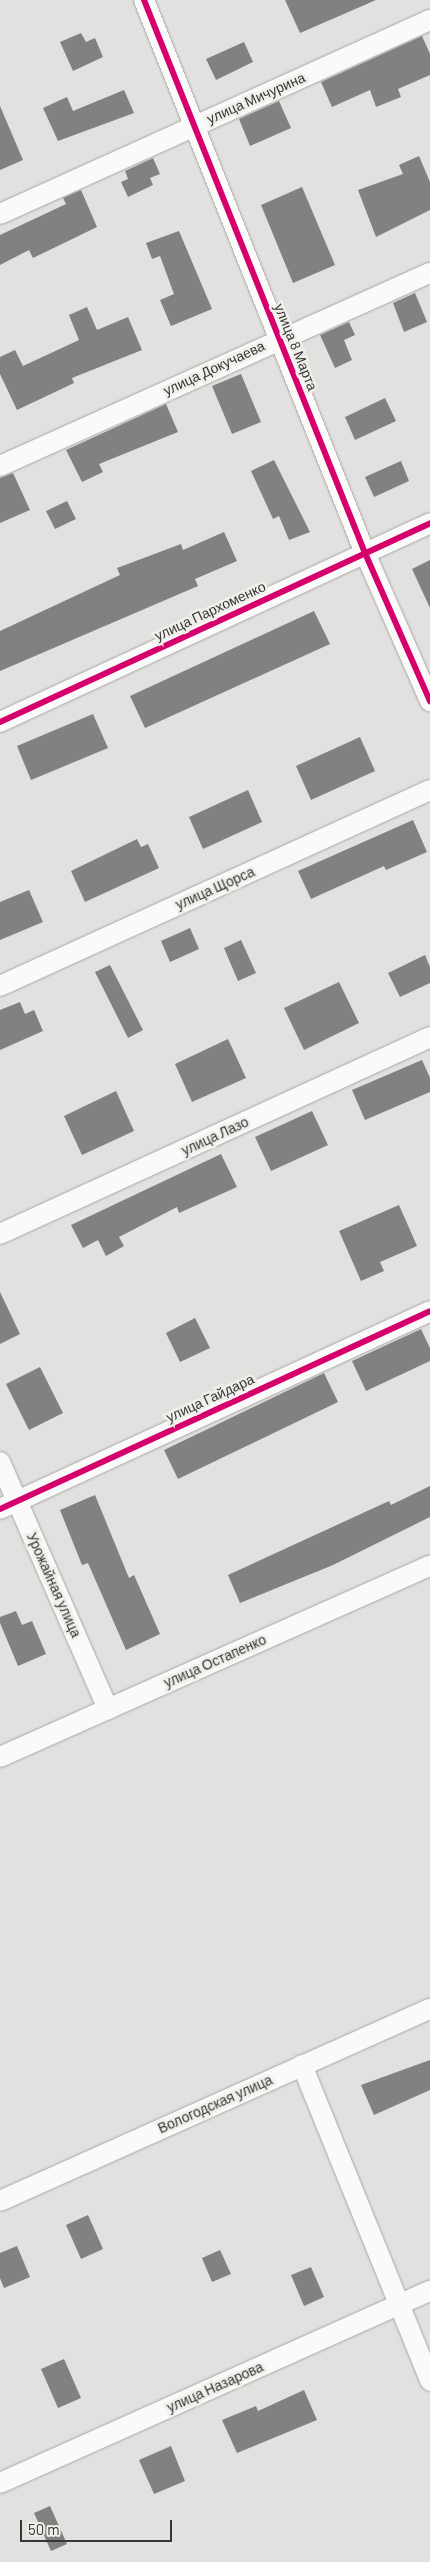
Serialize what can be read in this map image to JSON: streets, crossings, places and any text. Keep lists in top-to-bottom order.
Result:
{
  "streets": {
    "street": [
      "улица Мичурина",
      "улица 8 Марта",
      "улица Докучаева",
      "улица Пархоменко",
      "улица Щорса",
      "улица Лазо",
      "улица Гайдара",
      "Урожайная улица",
      "улица Остапенко",
      "Вологодская улица",
      "улица Назарова"
    ]
  },
  "crossings": [
    ["улица Мичурина", "улица 8 Марта"],
    ["улица 8 Марта", "улица Докучаева"],
    ["улица 8 Марта", "улица Пархоменко"],
    ["улица Гайдара", "Урожайная улица"],
    ["Урожайная улица", "улица Остапенко"]
  ],
  "scale_bar": "50 m"
}
